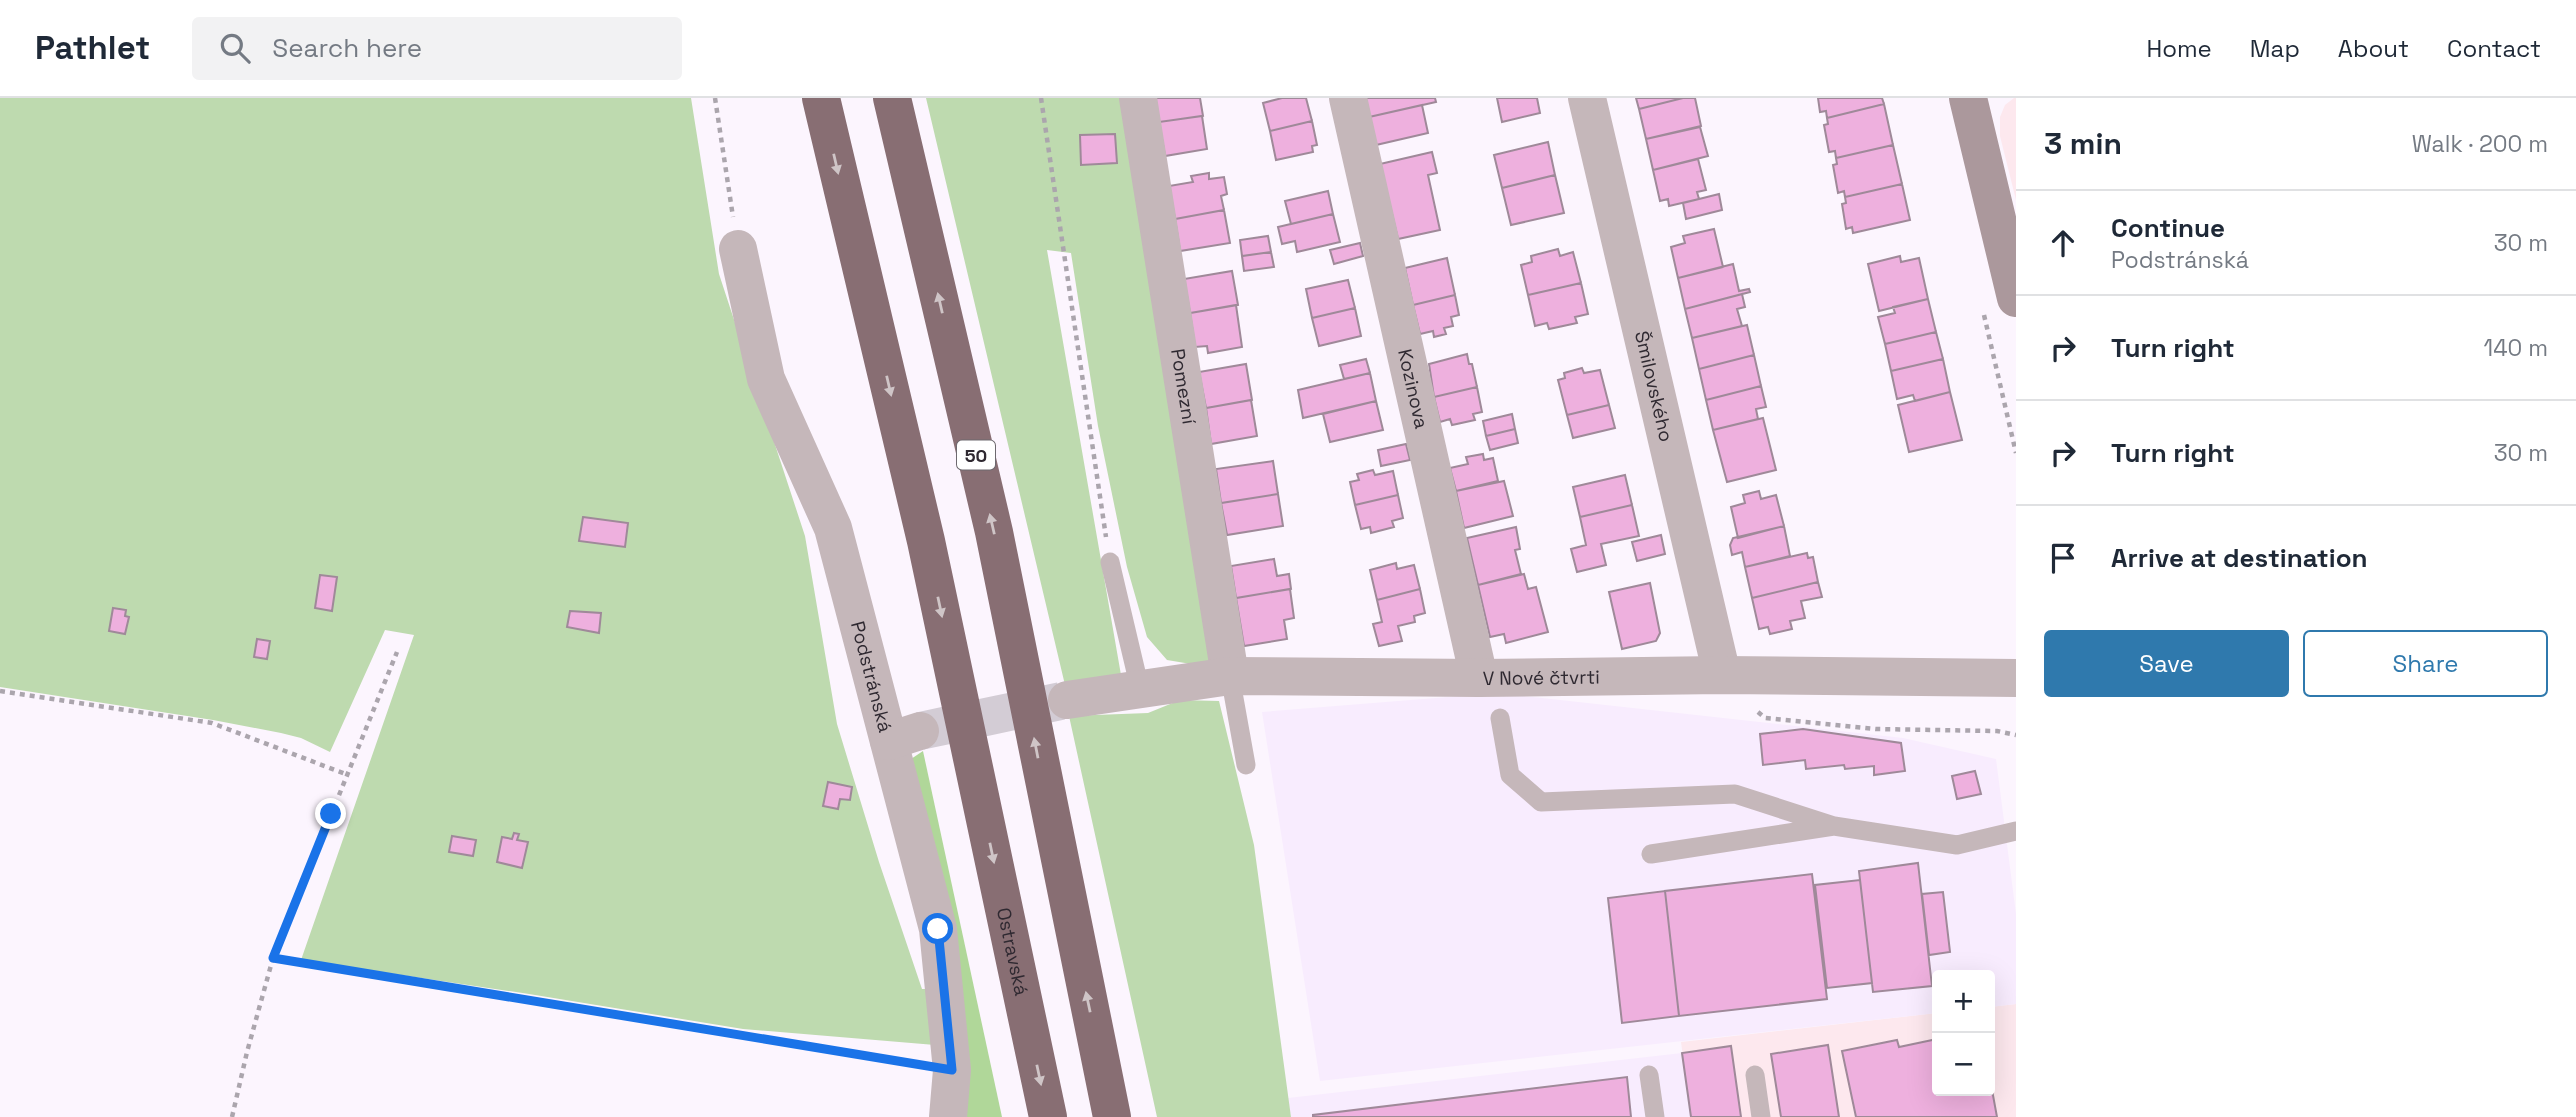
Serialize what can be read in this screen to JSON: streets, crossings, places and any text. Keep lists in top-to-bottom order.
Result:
{
  "streets": {
    "highway": ["50", "Ostravská"],
    "street": [
      "Šmilovského",
      "Pomezní",
      "Kozinova",
      "Podstránská",
      "V Nové čtvrti"
    ]
  },
  "crossings": [
    ["Šmilovského", "V Nové čtvrti"],
    ["Pomezní", "V Nové čtvrti"],
    ["Kozinova", "V Nové čtvrti"]
  ],
  "page": {
    "header": "Pathlet",
    "search": "Search here",
    "nav": [
      "Home",
      "Map",
      "About",
      "Contact"
    ],
    "heading": ["3 min", "Walk · 200 m"],
    "list": [
      ["Continue", "Podstránská", "30 m"],
      ["Turn right", "140 m"],
      ["Turn right", "30 m"],
      "Arrive at destination"
    ],
    "buttons": ["Save", "Share"],
    "map_buttons": ["+", "−"]
  }
}
